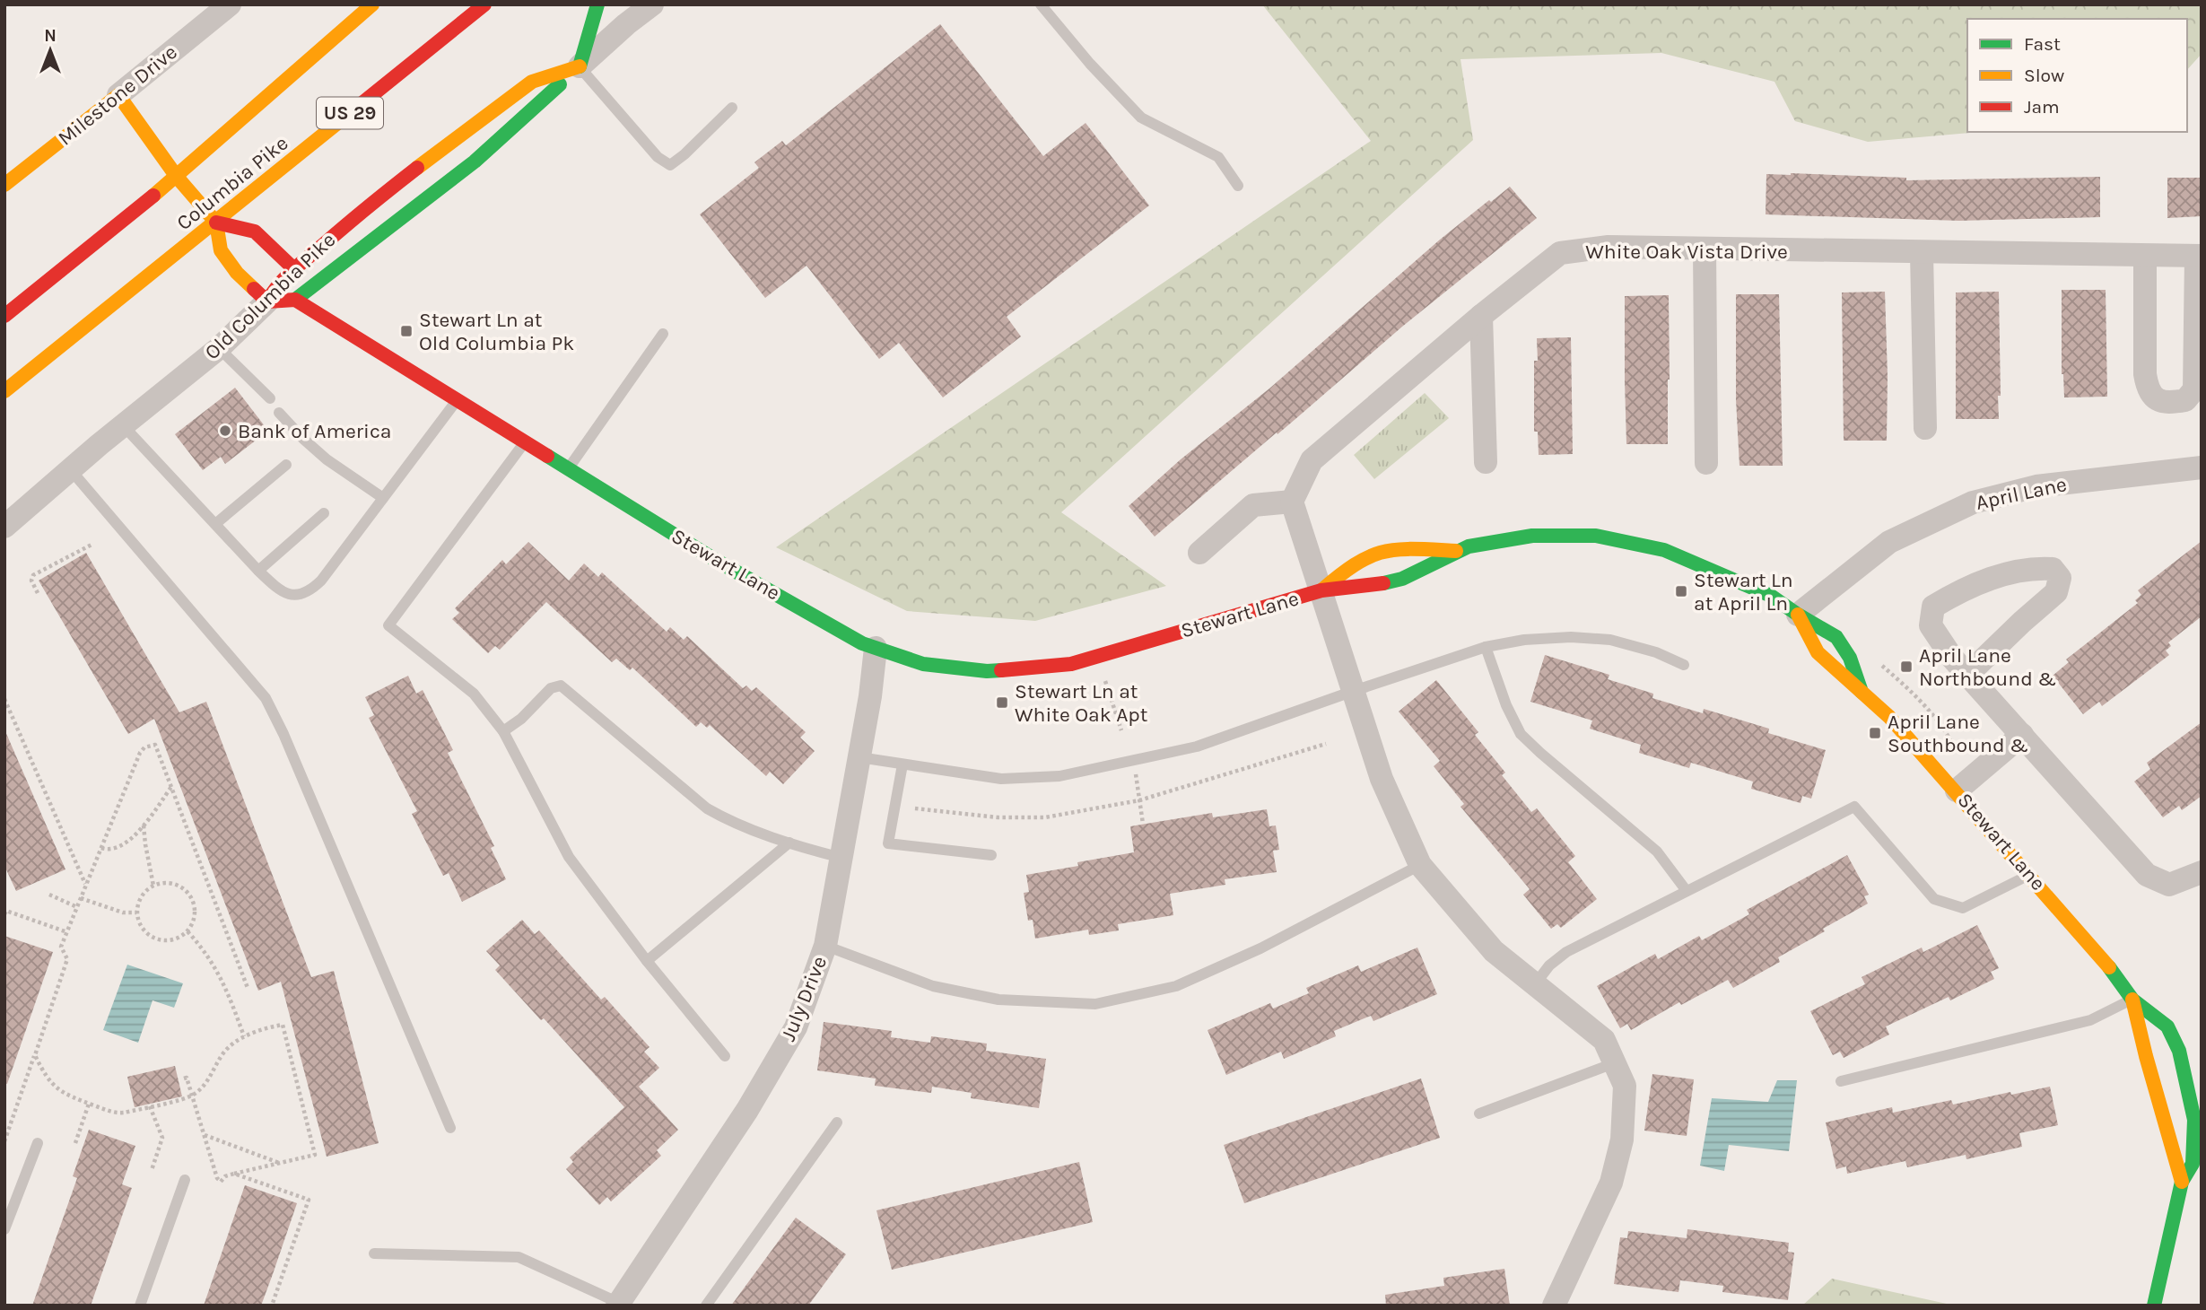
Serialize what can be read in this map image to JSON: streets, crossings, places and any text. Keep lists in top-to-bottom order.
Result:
{
  "streets": {
    "main road": [
      "Milestone Drive",
      "US 29",
      "Columbia Pike",
      "Old Columbia Pike",
      "Stewart Lane"
    ],
    "street": ["White Oak Vista Drive", "April Lane", "July Drive"]
  },
  "crossings": [
    ["Old Columbia Pike", "Stewart Lane"],
    ["April Lane", "Stewart Lane"],
    ["Stewart Lane", "July Drive"]
  ],
  "places": {
    "transit": [
      "Stewart Ln at Old Columbia Pk",
      "Stewart Ln at April Ln",
      "April Lane Northbound &",
      "Stewart Ln at White Oak Apt",
      "April Lane Southbound &"
    ],
    "other": ["Bank of America"]
  },
  "legend": ["Fast", "Slow", "Jam"],
  "north": "top"
}
